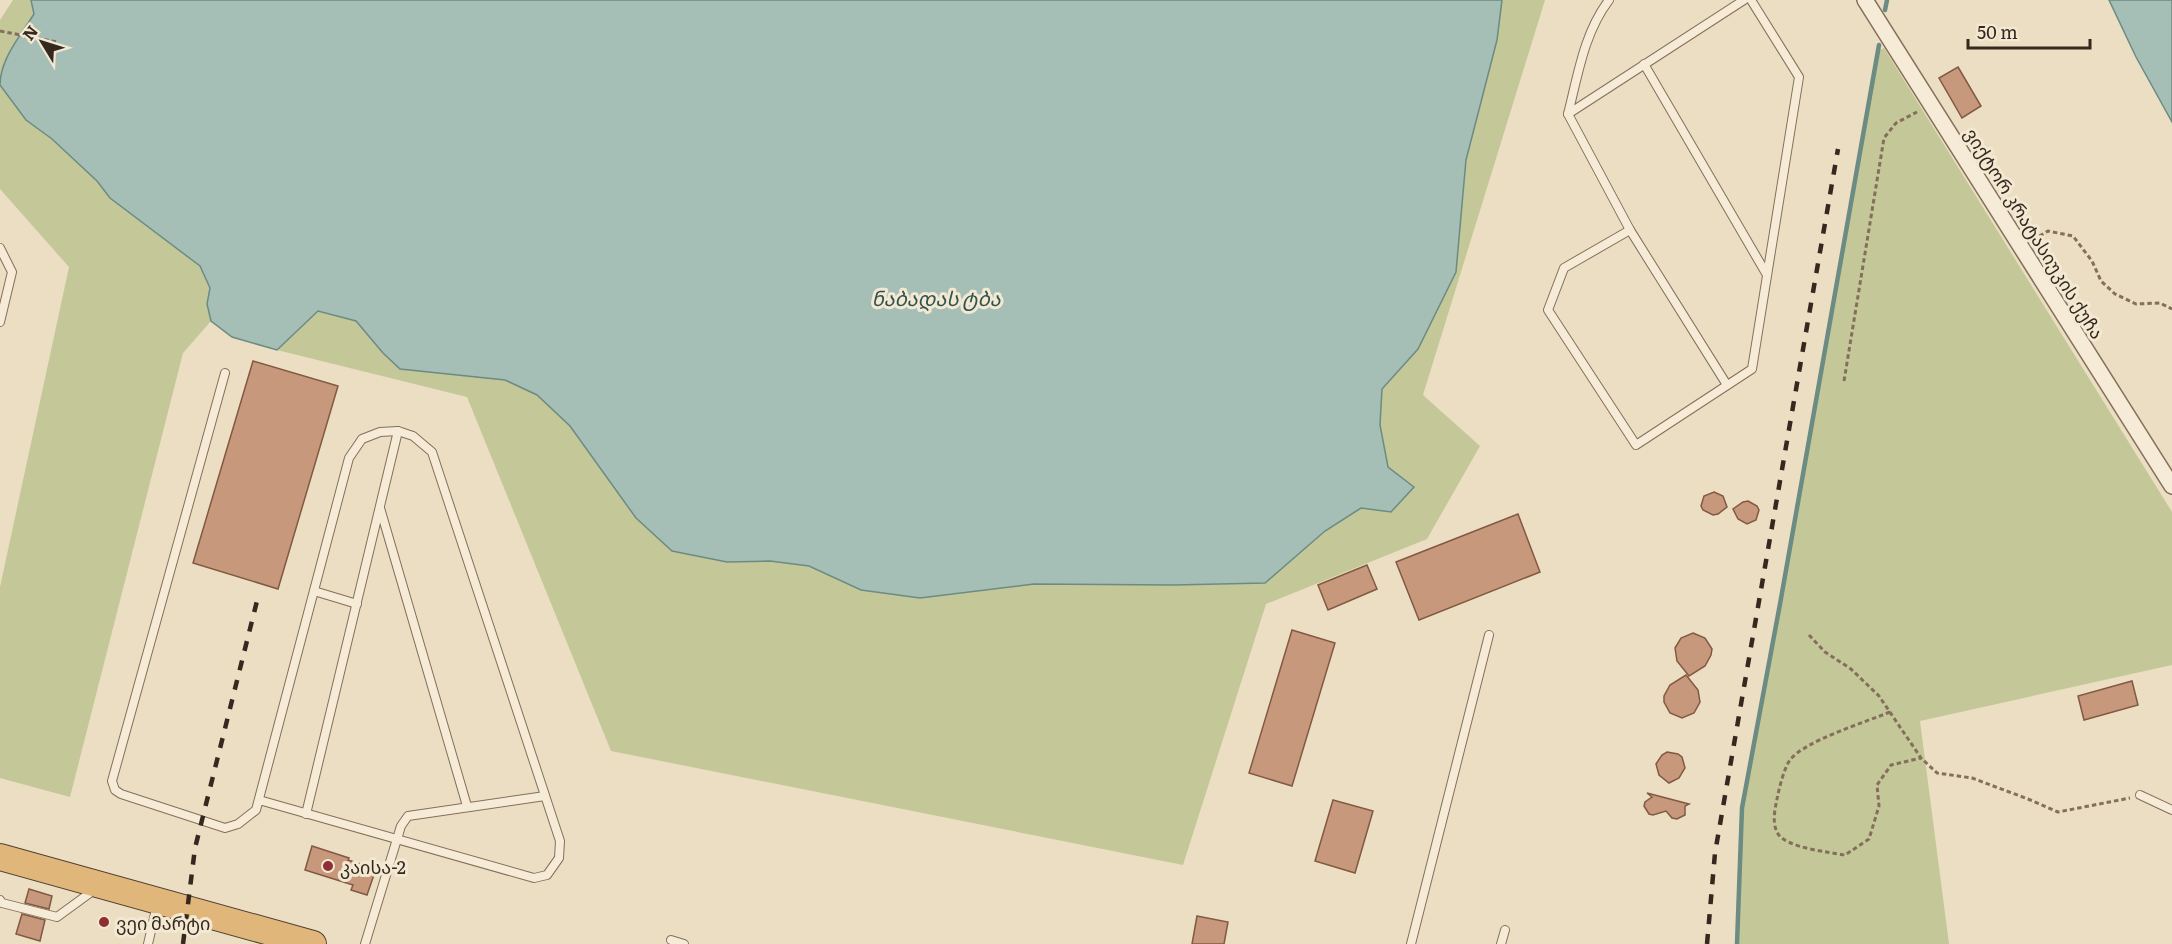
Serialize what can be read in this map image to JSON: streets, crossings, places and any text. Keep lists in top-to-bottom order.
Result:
{
  "streets": {
    "street": ["ვიქტორ კრატასიუკის ქუჩა"]
  },
  "water": ["ნაბადას ტბა"],
  "places": ["კაისა-2", "ვეი მარტი"],
  "scale_bar": "50 m",
  "north": "top left"
}
